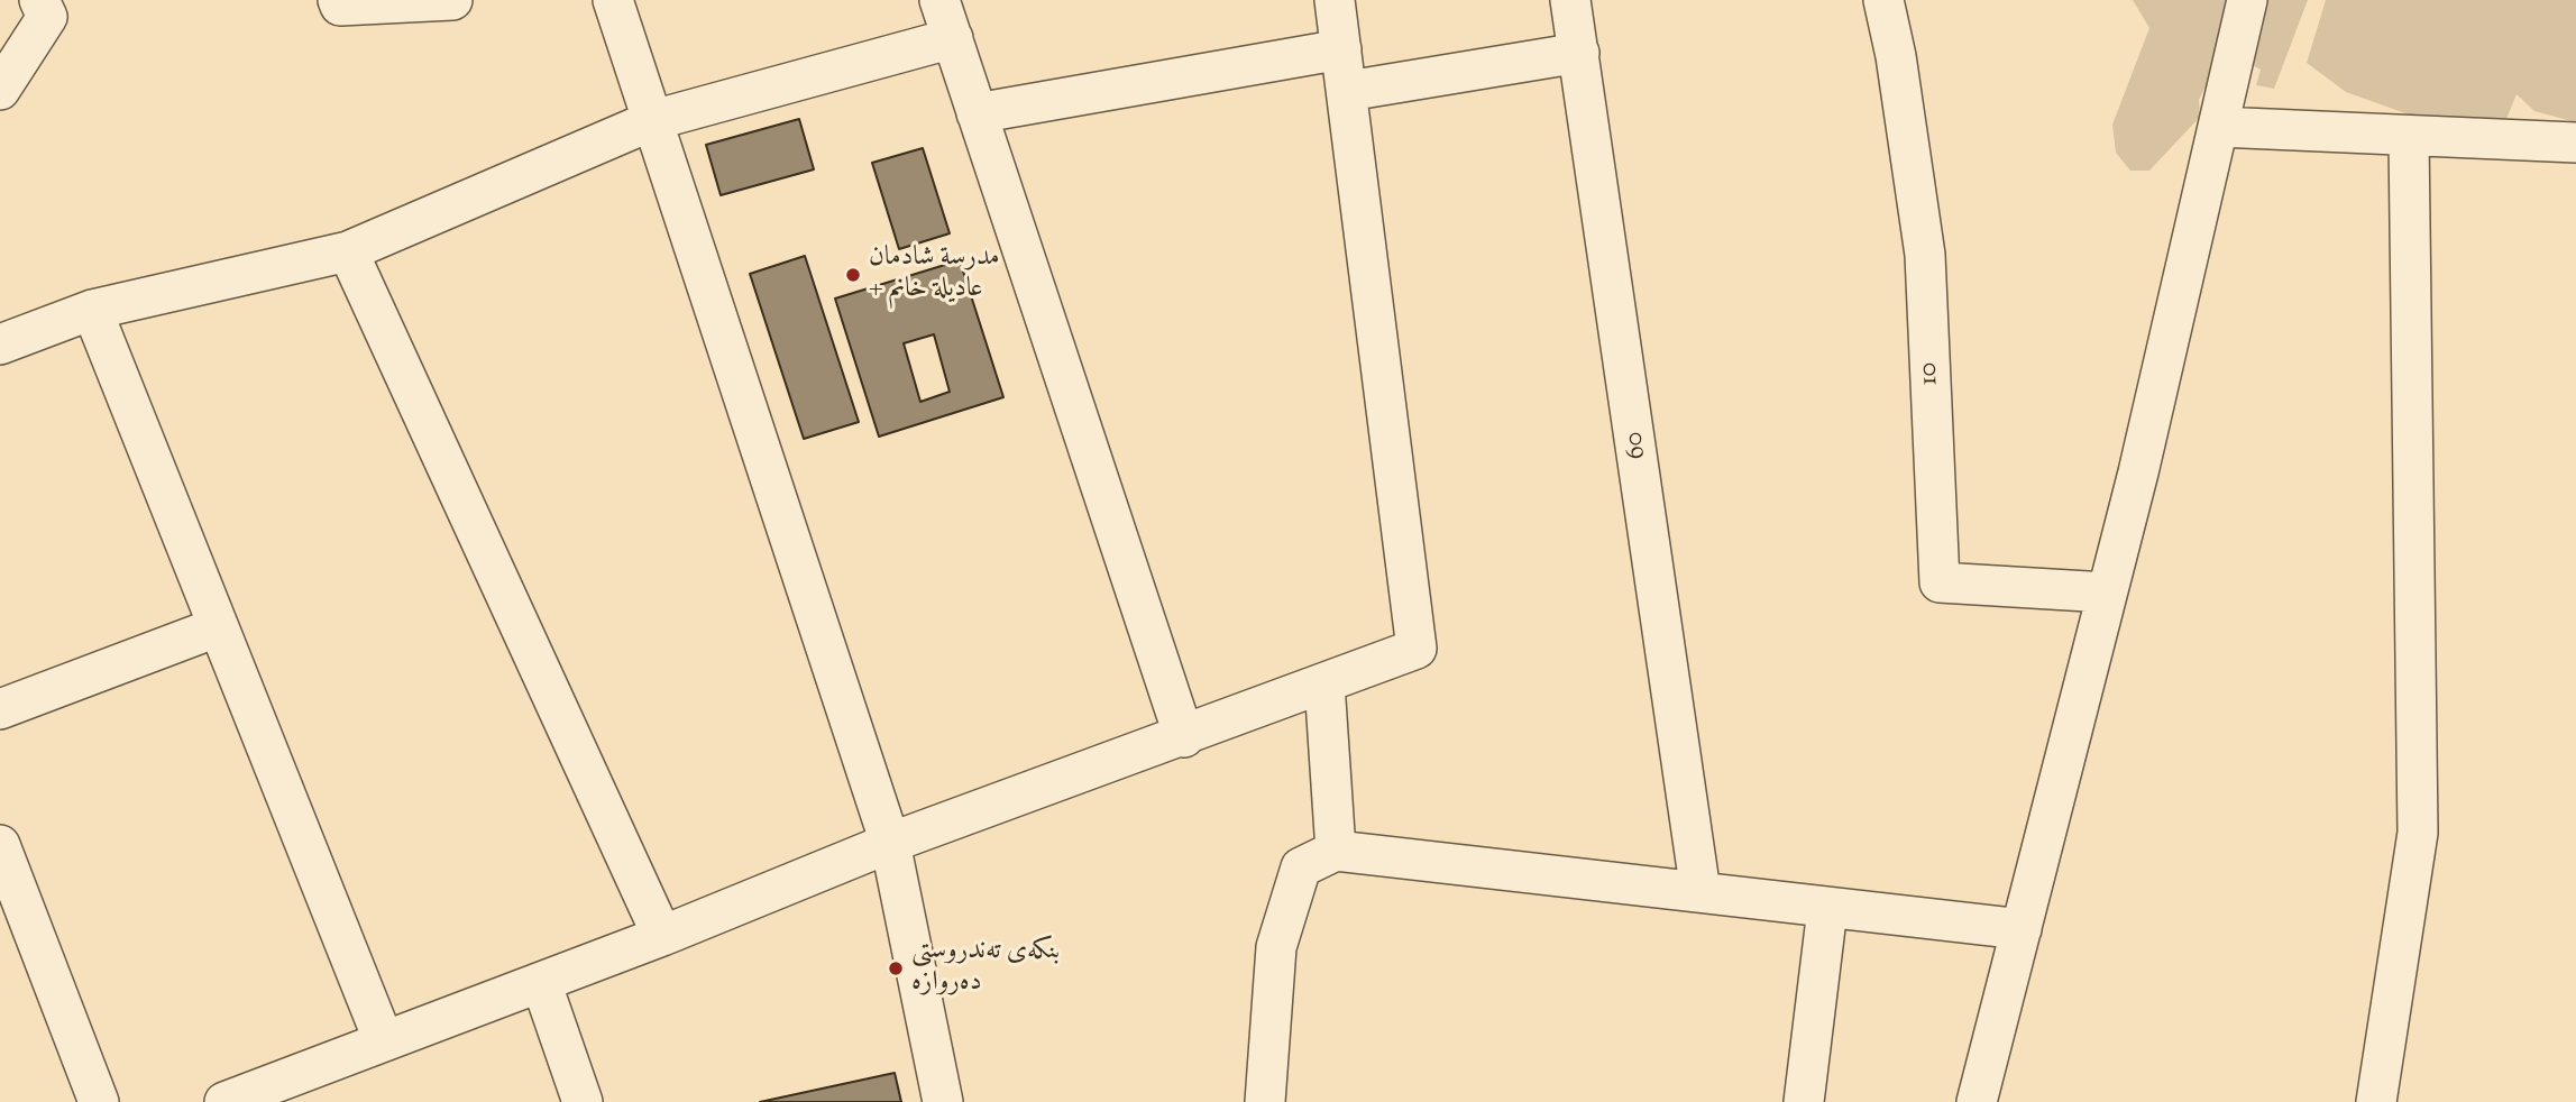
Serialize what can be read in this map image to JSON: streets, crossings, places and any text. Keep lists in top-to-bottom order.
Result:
{
  "streets": {
    "street": ["10", "09"]
  },
  "places": ["مدرسة شادمان + عاديلة خانم", "بنکەی تەندروستی دەروازە"]
}
